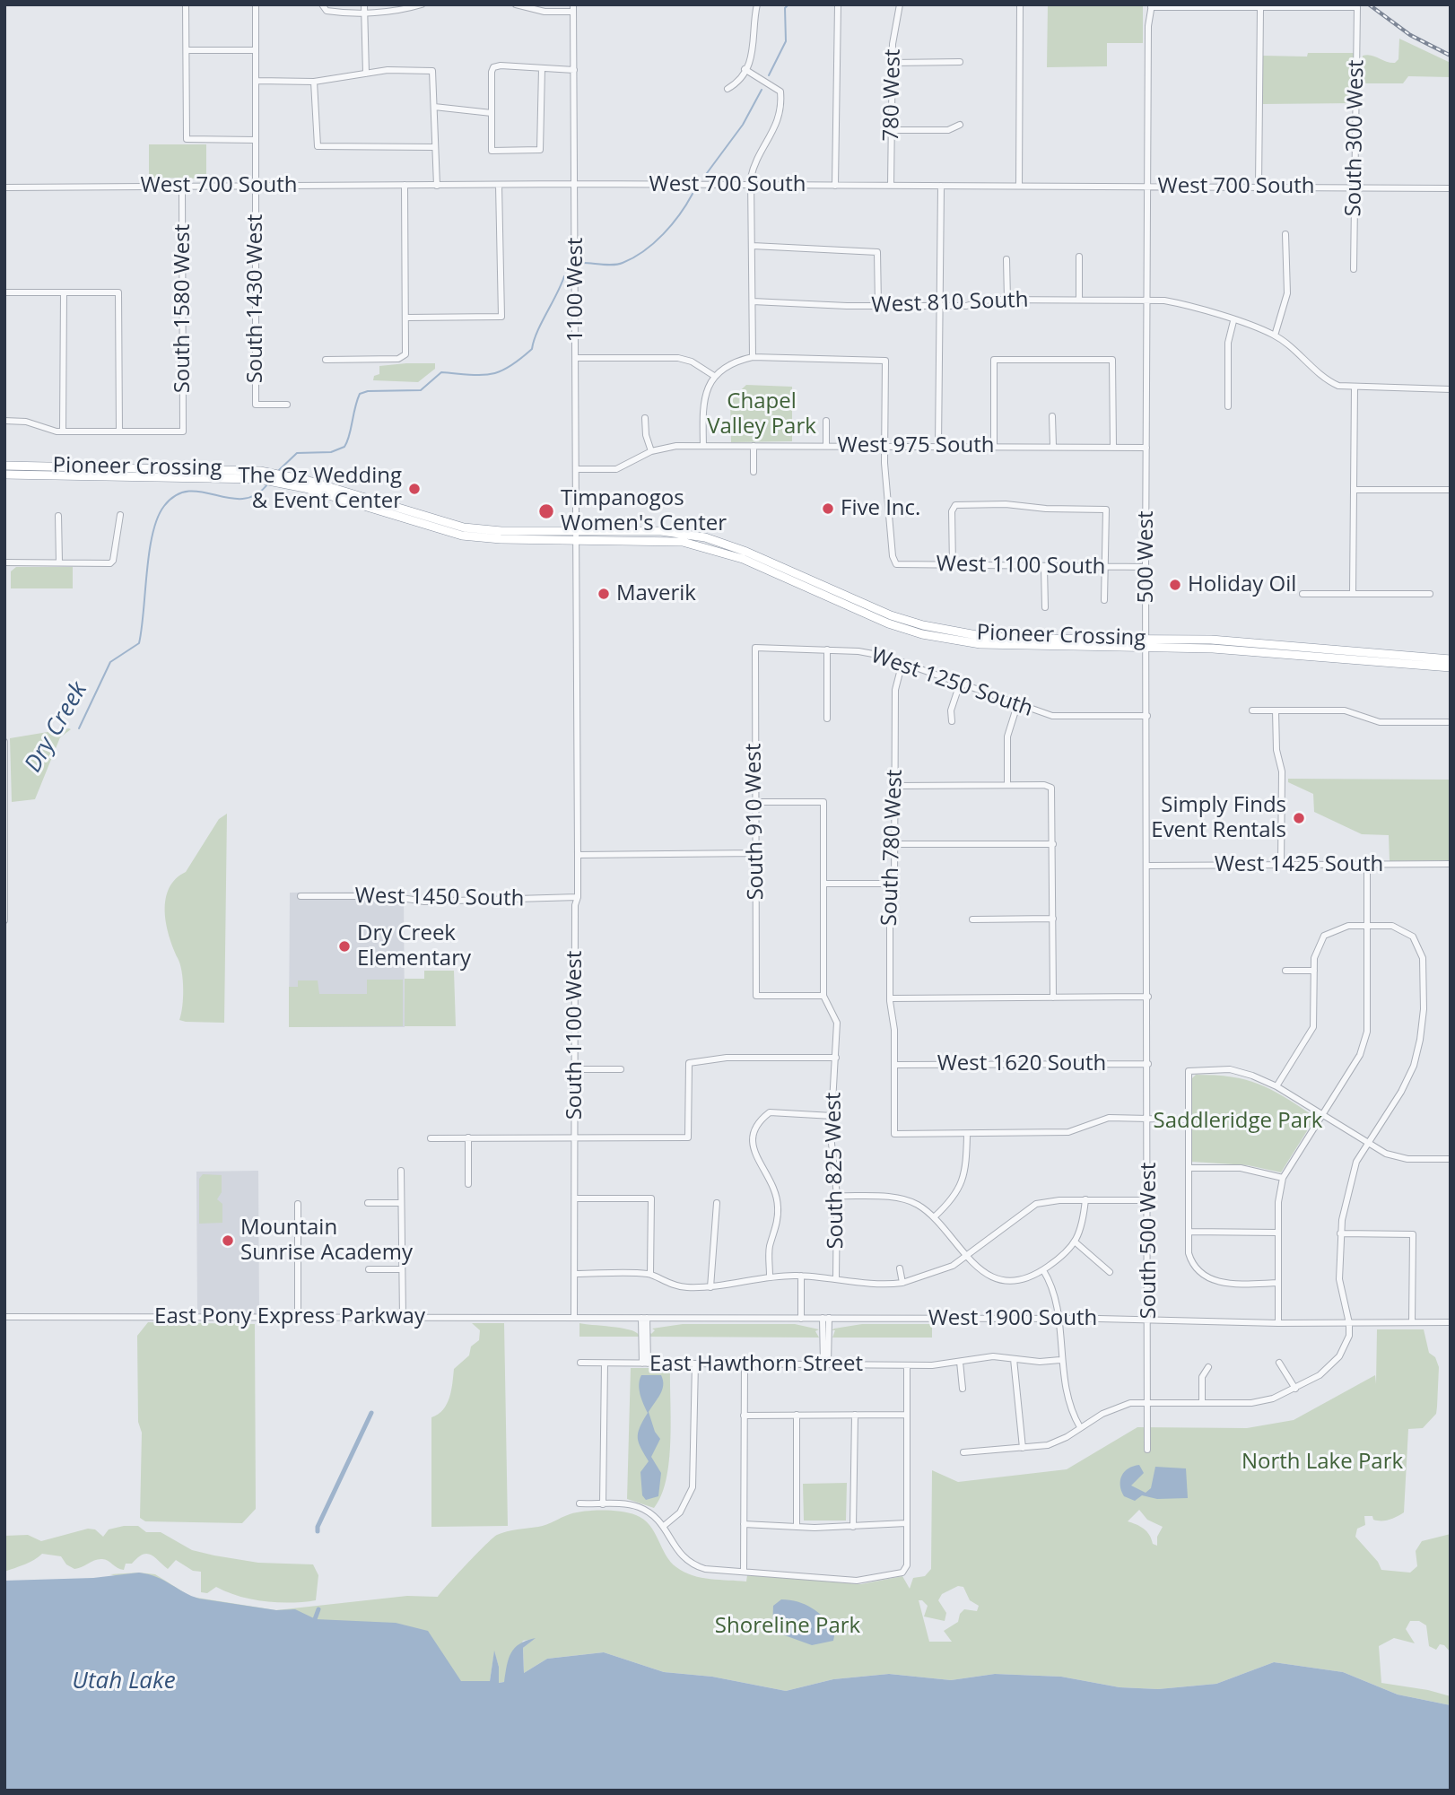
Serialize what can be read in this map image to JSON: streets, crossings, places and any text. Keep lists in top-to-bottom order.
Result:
{
  "streets": {
    "highway": ["Pioneer Crossing"],
    "street": [
      "780 West",
      "South 300 West",
      "West 700 South",
      "1100 West",
      "South 1430 West",
      "West 810 South",
      "South 1580 West",
      "West 975 South",
      "500 West",
      "West 1100 South",
      "West 1250 South",
      "South 910 West",
      "South 780 West",
      "West 1425 South",
      "West 1450 South",
      "South 1100 West",
      "West 1620 South",
      "South 825 West",
      "South 500 West",
      "East Pony Express Parkway",
      "West 1900 South",
      "East Hawthorn Street"
    ]
  },
  "crossings": [
    ["780 West", "West 700 South"],
    ["South 300 West", "West 700 South"],
    ["West 700 South", "1100 West"],
    ["West 700 South", "South 1430 West"],
    ["West 700 South", "South 1580 West"],
    ["1100 West", "West 975 South"],
    ["1100 West", "Pioneer Crossing"],
    ["1100 West", "South 1100 West"],
    ["West 810 South", "500 West"],
    ["West 975 South", "500 West"],
    ["West 975 South", "West 1100 South"],
    ["Pioneer Crossing", "500 West"],
    ["500 West", "West 1100 South"],
    ["500 West", "West 1250 South"],
    ["500 West", "West 1425 South"],
    ["500 West", "South 500 West"],
    ["West 1250 South", "South 910 West"],
    ["West 1250 South", "South 780 West"],
    ["South 910 West", "South 825 West"],
    ["South 780 West", "West 1620 South"],
    ["West 1450 South", "South 1100 West"],
    ["South 1100 West", "East Pony Express Parkway"],
    ["South 1100 West", "West 1900 South"],
    ["West 1620 South", "South 500 West"],
    ["South 500 West", "West 1900 South"],
    ["East Pony Express Parkway", "West 1900 South"]
  ],
  "water": ["Dry Creek", "Utah Lake"],
  "parks": [
    "Chapel Valley Park",
    "Saddleridge Park",
    "North Lake Park",
    "Shoreline Park"
  ],
  "places": [
    "The Oz Wedding & Event Center",
    "Five Inc.",
    "Timpanogos Women's Center",
    "Holiday Oil",
    "Maverik",
    "Simply Finds Event Rentals",
    "Dry Creek Elementary",
    "Mountain Sunrise Academy"
  ]
}
